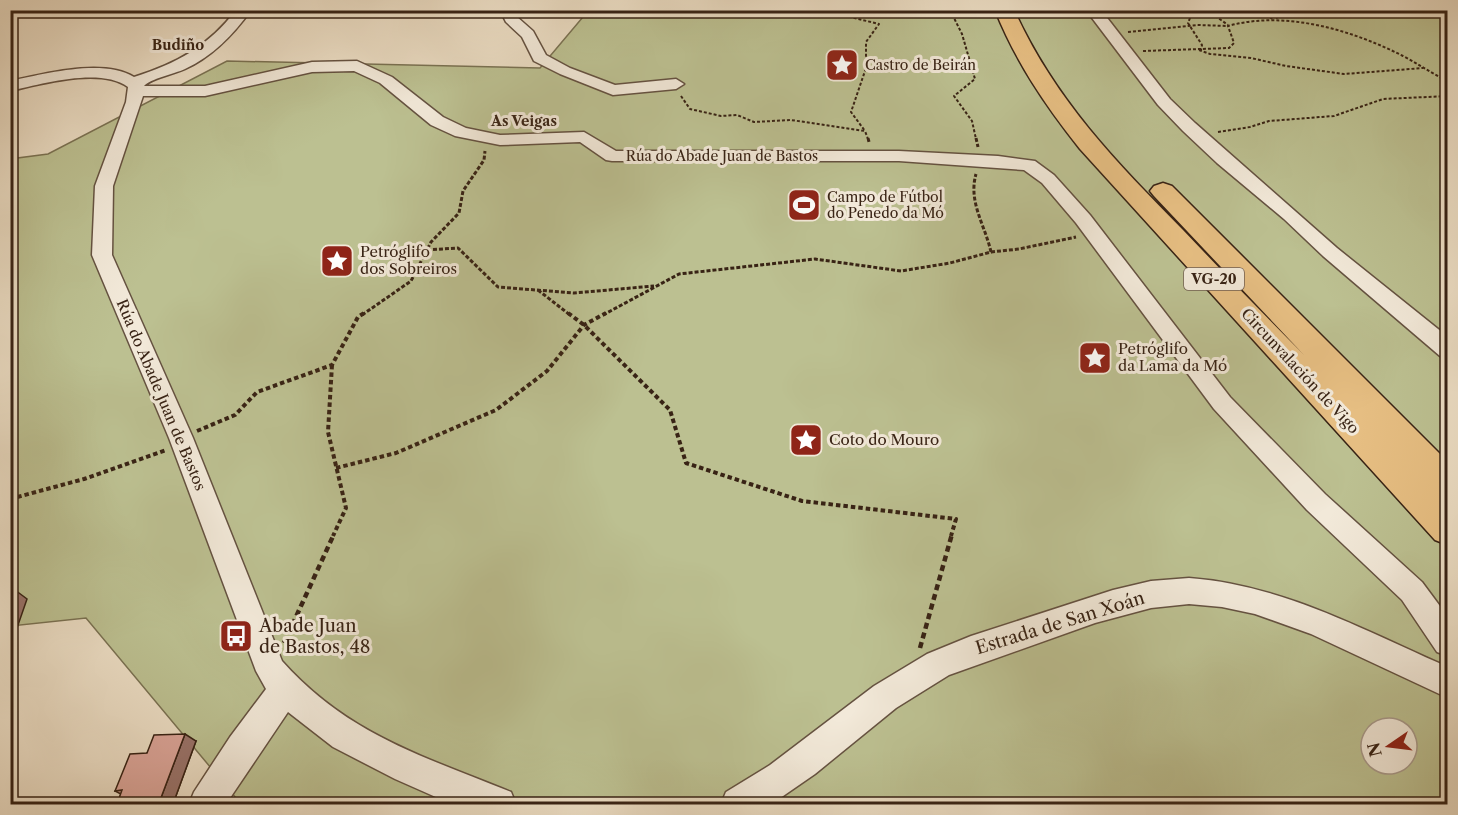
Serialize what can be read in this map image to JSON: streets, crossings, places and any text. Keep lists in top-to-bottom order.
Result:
{
  "streets": {
    "highway": ["VG-20", "Circunvalación de Vigo"],
    "street": ["Rúa do Abade Juan de Bastos", "Estrada de San Xoán"]
  },
  "districts": ["Budiño", "As Veigas"],
  "places": {
    "place": [
      "Castro de Beirán",
      "Petróglifo dos Sobreiros",
      "Petróglifo da Lama da Mó",
      "Coto do Mouro"
    ],
    "sports": ["Campo de Fútbol do Penedo da Mó"],
    "bus stop": ["Abade Juan de Bastos, 48"]
  },
  "north": "left"
}
